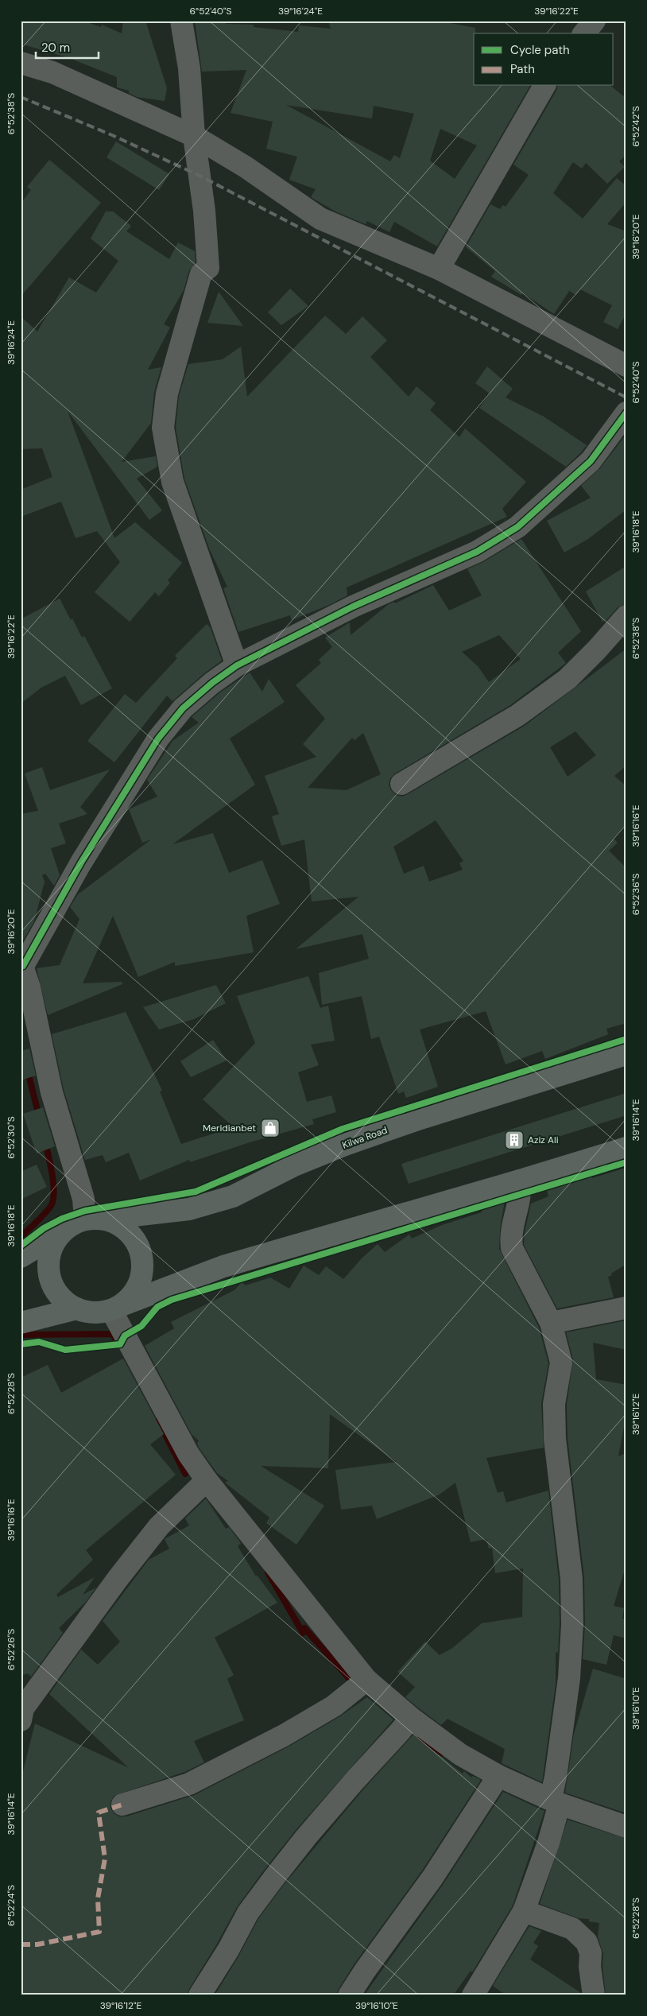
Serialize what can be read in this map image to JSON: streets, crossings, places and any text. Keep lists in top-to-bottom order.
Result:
{
  "streets": {
    "highway": ["Kilwa Road"]
  },
  "places": {
    "shop": ["Meridianbet"],
    "building": ["Aziz Ali"]
  },
  "legend": ["Cycle path", "Path"],
  "scale_bar": "20 m",
  "coordinates": [
    "6°52'40\"S",
    "39°16'24\"E",
    "39°16'22\"E",
    "6°52'38\"S",
    "6°52'42\"S",
    "39°16'20\"E",
    "39°16'18\"E",
    "39°16'16\"E",
    "6°52'36\"S",
    "39°16'14\"E",
    "6°52'30\"S",
    "6°52'28\"S",
    "39°16'12\"E",
    "6°52'26\"S",
    "39°16'10\"E",
    "6°52'24\"S"
  ]
}
